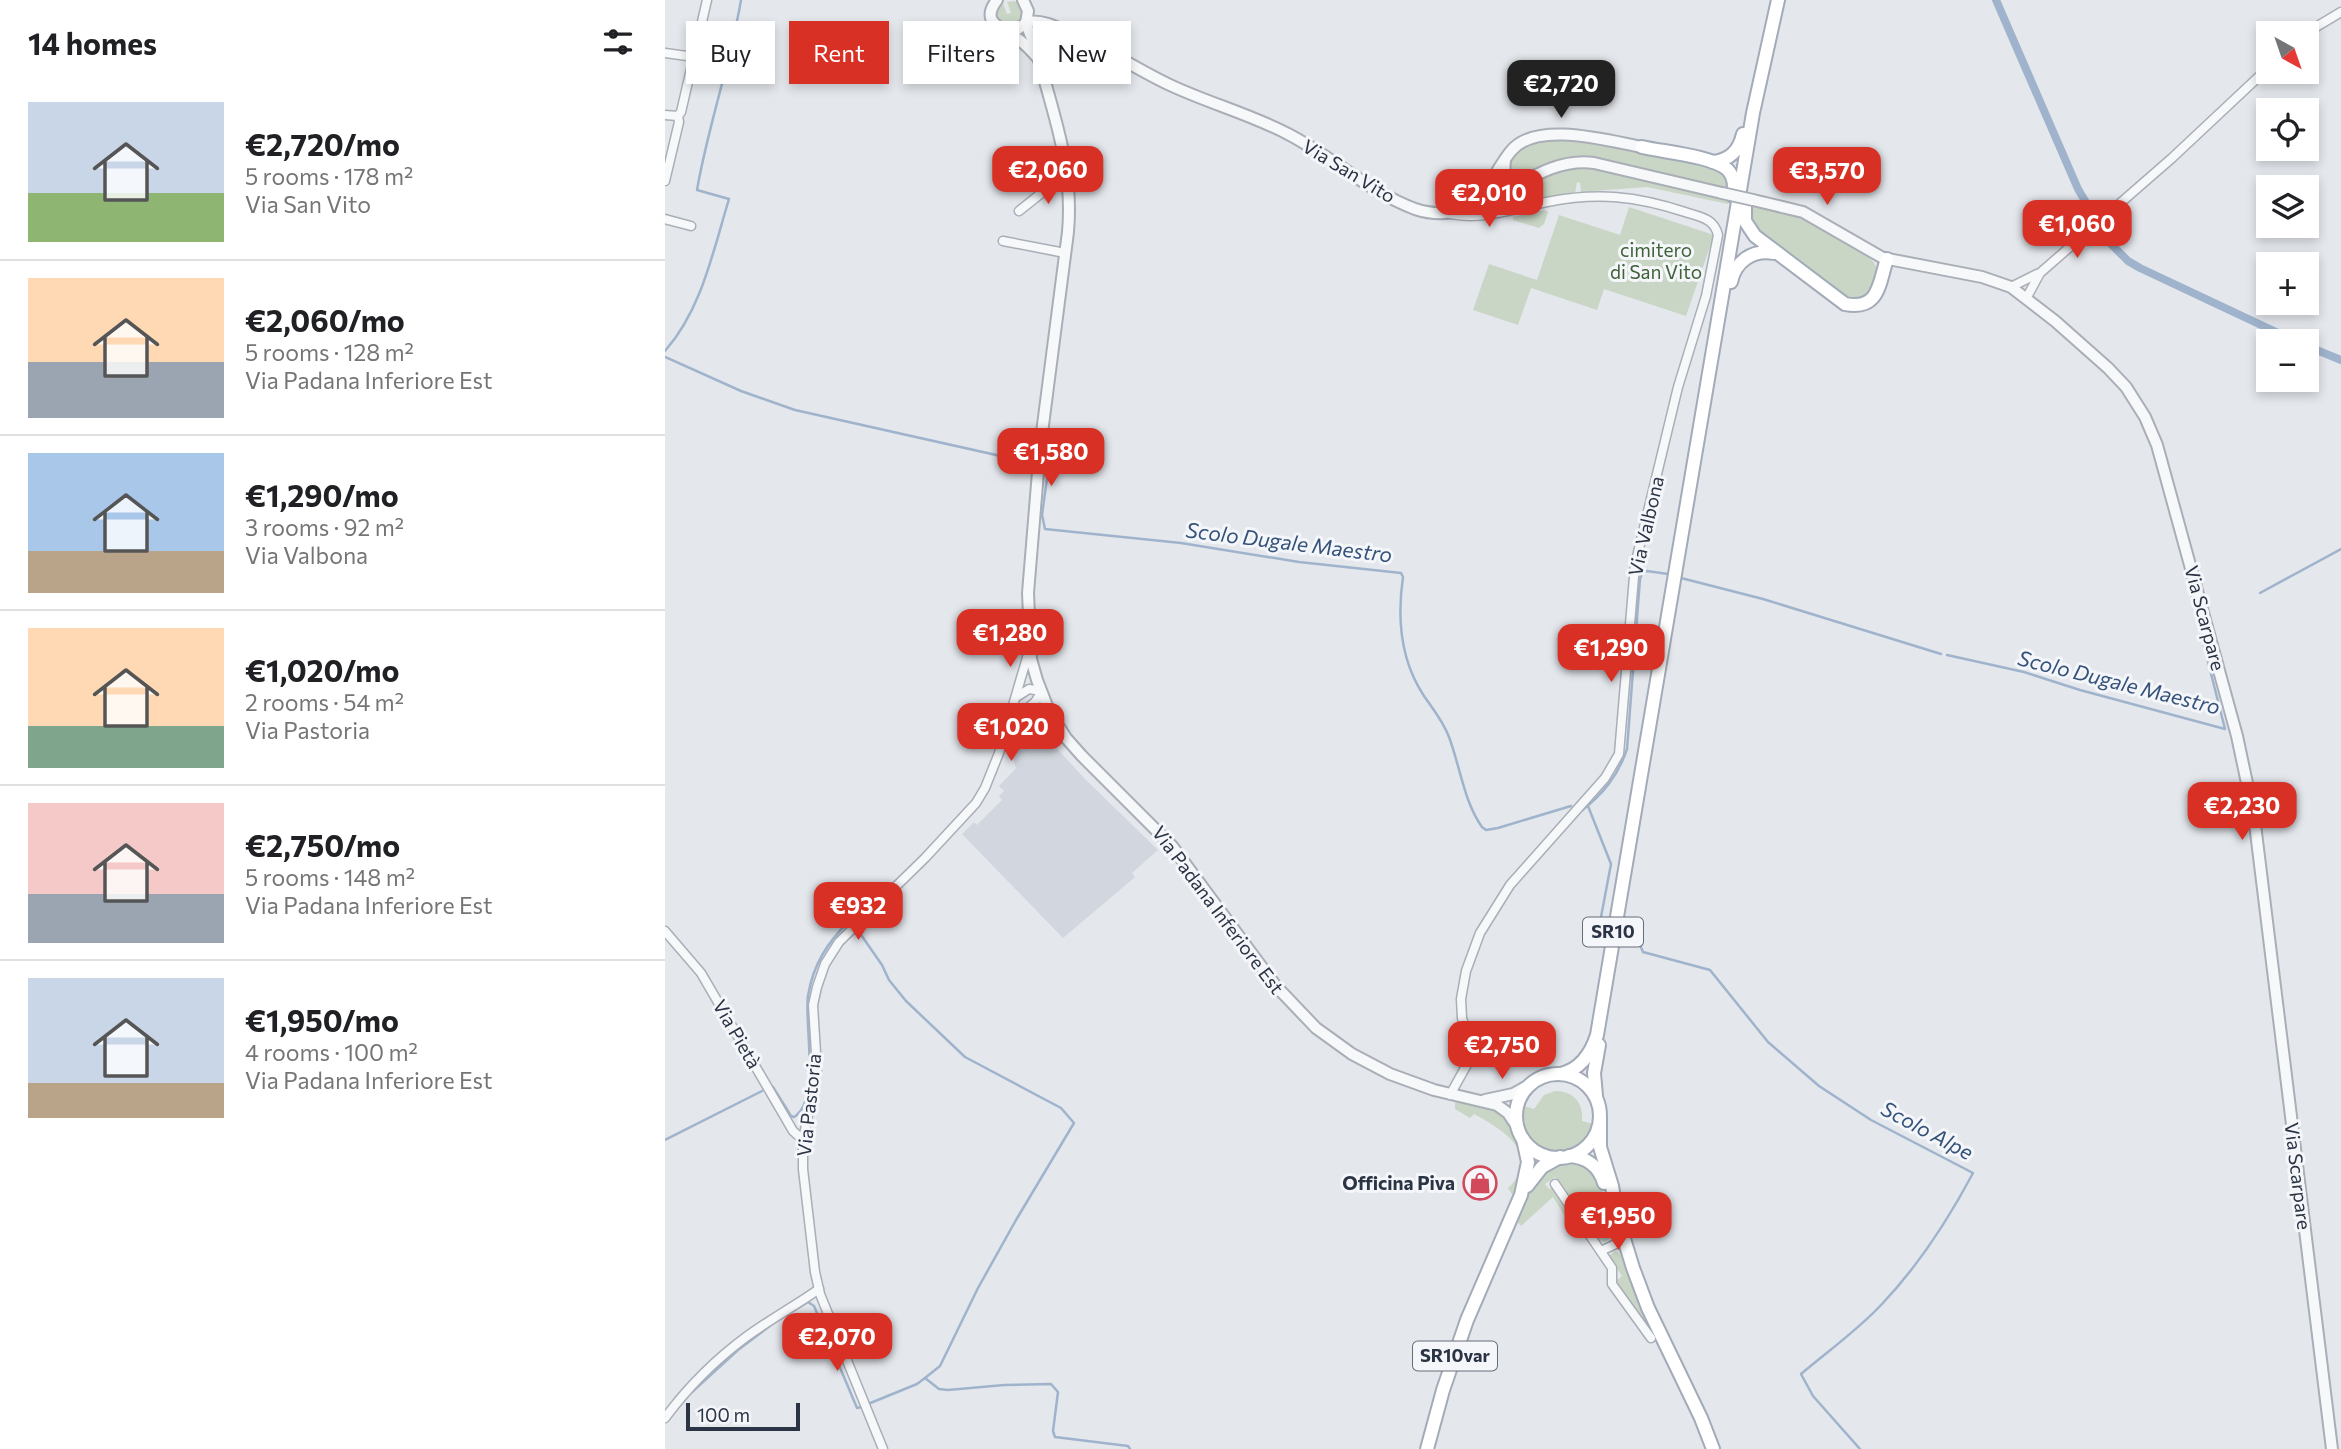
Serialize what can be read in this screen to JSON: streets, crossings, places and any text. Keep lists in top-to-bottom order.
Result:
{
  "streets": {
    "main road": ["SR10", "SR10var"],
    "street": [
      "Via San Vito",
      "Via Valbona",
      "Via Scarpare",
      "Via Padana Inferiore Est",
      "Via Pietà",
      "Via Pastoria"
    ]
  },
  "crossings": [
    ["Via San Vito", "Via Valbona"],
    ["Via San Vito", "Via Scarpare"],
    ["Via San Vito", "Via Padana Inferiore Est"],
    ["Via Valbona", "Via Padana Inferiore Est"],
    ["Via Padana Inferiore Est", "SR10"],
    ["Via Padana Inferiore Est", "Via Pastoria"],
    ["Via Padana Inferiore Est", "SR10var"],
    ["SR10", "SR10var"],
    ["Via Pietà", "Via Pastoria"]
  ],
  "water": ["Scolo Dugale Maestro", "Scolo Alpe"],
  "parks": ["cimitero di San Vito"],
  "places": {
    "shop": ["Officina Piva"]
  },
  "scale_bar": "100 m",
  "north": "bottom right",
  "page": {
    "heading": "14 homes",
    "map_buttons": ["+", "−"],
    "chip": [
      "Buy",
      "Rent",
      "Filters",
      "New"
    ],
    "price": [
      "€2,720",
      "€2,060",
      "€3,570",
      "€2,010",
      "€1,060",
      "€1,580",
      "€1,280",
      "€1,290",
      "€1,020",
      "€2,230",
      "€932",
      "€2,750",
      "€1,950",
      "€2,070"
    ],
    "list": [
      {
        "name": "€2,720/mo",
        "note": "5 rooms · 178 m² · Via San Vito"
      },
      {
        "name": "€2,060/mo",
        "note": "5 rooms · 128 m² · Via Padana Inferiore Est"
      },
      {
        "name": "€1,290/mo",
        "note": "3 rooms · 92 m² · Via Valbona"
      },
      {
        "name": "€1,020/mo",
        "note": "2 rooms · 54 m² · Via Pastoria"
      },
      {
        "name": "€2,750/mo",
        "note": "5 rooms · 148 m² · Via Padana Inferiore Est"
      },
      {
        "name": "€1,950/mo",
        "note": "4 rooms · 100 m² · Via Padana Inferiore Est"
      }
    ],
    "scale": "100 m"
  }
}
